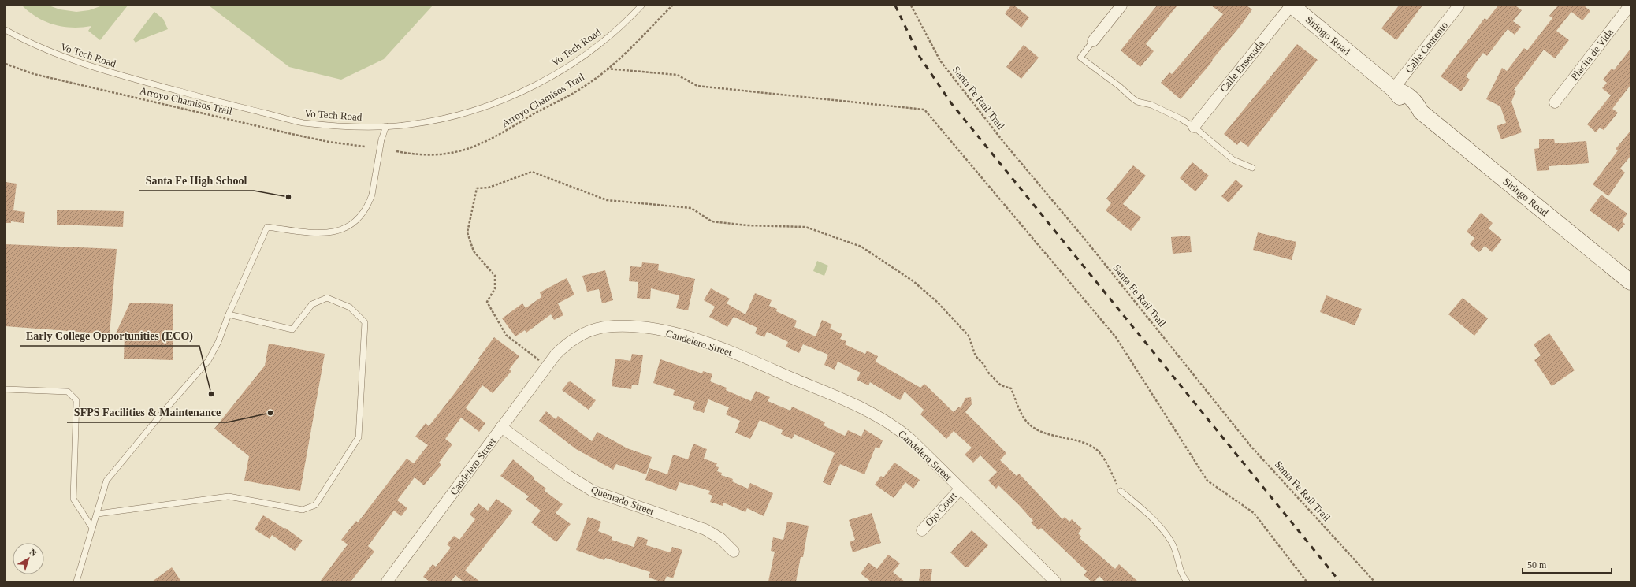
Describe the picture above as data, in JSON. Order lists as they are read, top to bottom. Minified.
{"streets":{"street":["Siringo Road","Calle Contento","Placita de Vida","Calle Ensenada","Candelero Street","Quemado Street","Ojo Court"],"lane":["Vo Tech Road"],"path":["Santa Fe Rail Trail","Arroyo Chamisos Trail"]},"crossings":[["Siringo Road","Calle Contento"],["Siringo Road","Calle Ensenada"],["Candelero Street","Quemado Street"],["Candelero Street","Ojo Court"]],"places":["Santa Fe High School","Early College Opportunities (ECO)","SFPS Facilities & Maintenance"],"scale_bar":"50 m","north":"top right"}
